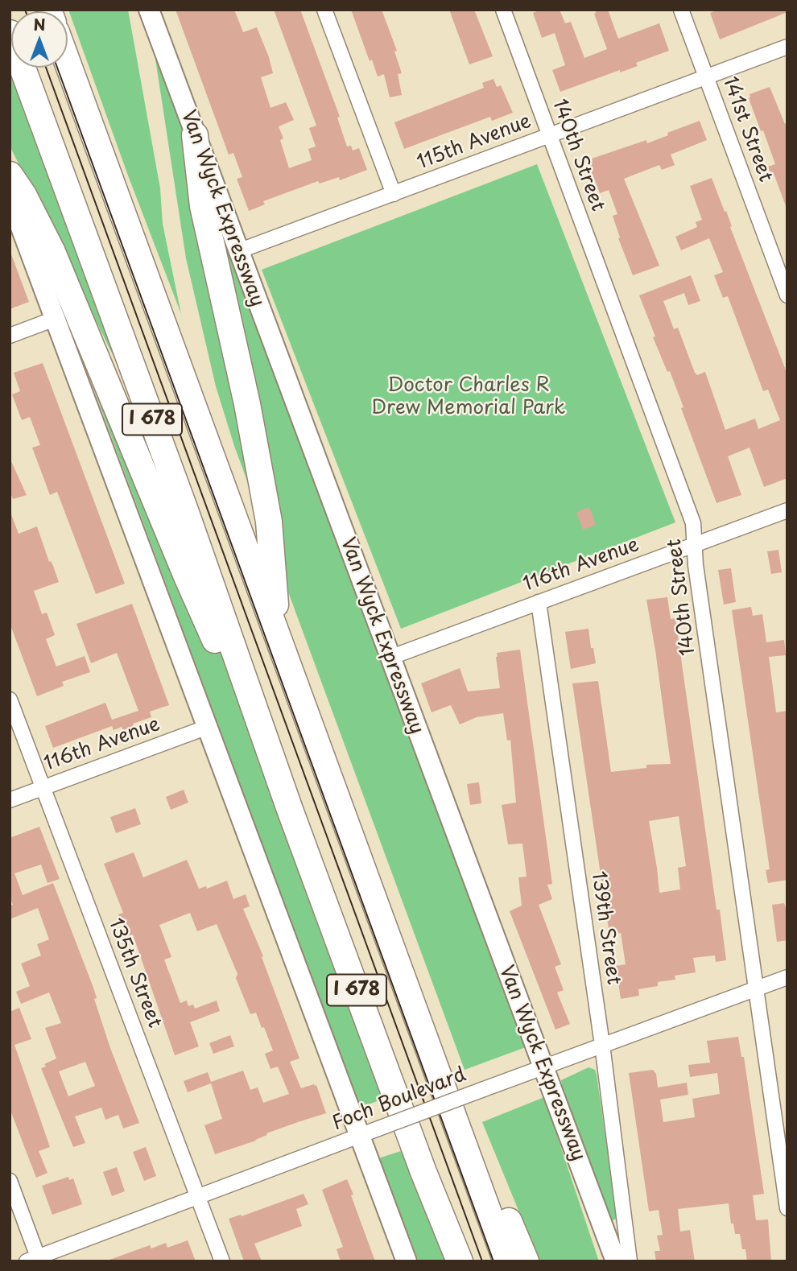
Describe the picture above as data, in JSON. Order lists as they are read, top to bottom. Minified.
{"streets":{"highway":["I 678"],"main road":["Van Wyck Expressway"],"street":["141st Street","115th Avenue","140th Street","116th Avenue","139th Street","135th Street","Foch Boulevard"]},"crossings":[["141st Street","115th Avenue"],["115th Avenue","140th Street"],["115th Avenue","Van Wyck Expressway"],["140th Street","116th Avenue"],["140th Street","Foch Boulevard"],["Van Wyck Expressway","116th Avenue"],["Van Wyck Expressway","Foch Boulevard"],["116th Avenue","139th Street"],["116th Avenue","135th Street"],["139th Street","Foch Boulevard"],["135th Street","Foch Boulevard"]],"parks":["Doctor Charles R Drew Memorial Park"],"north":"top"}
